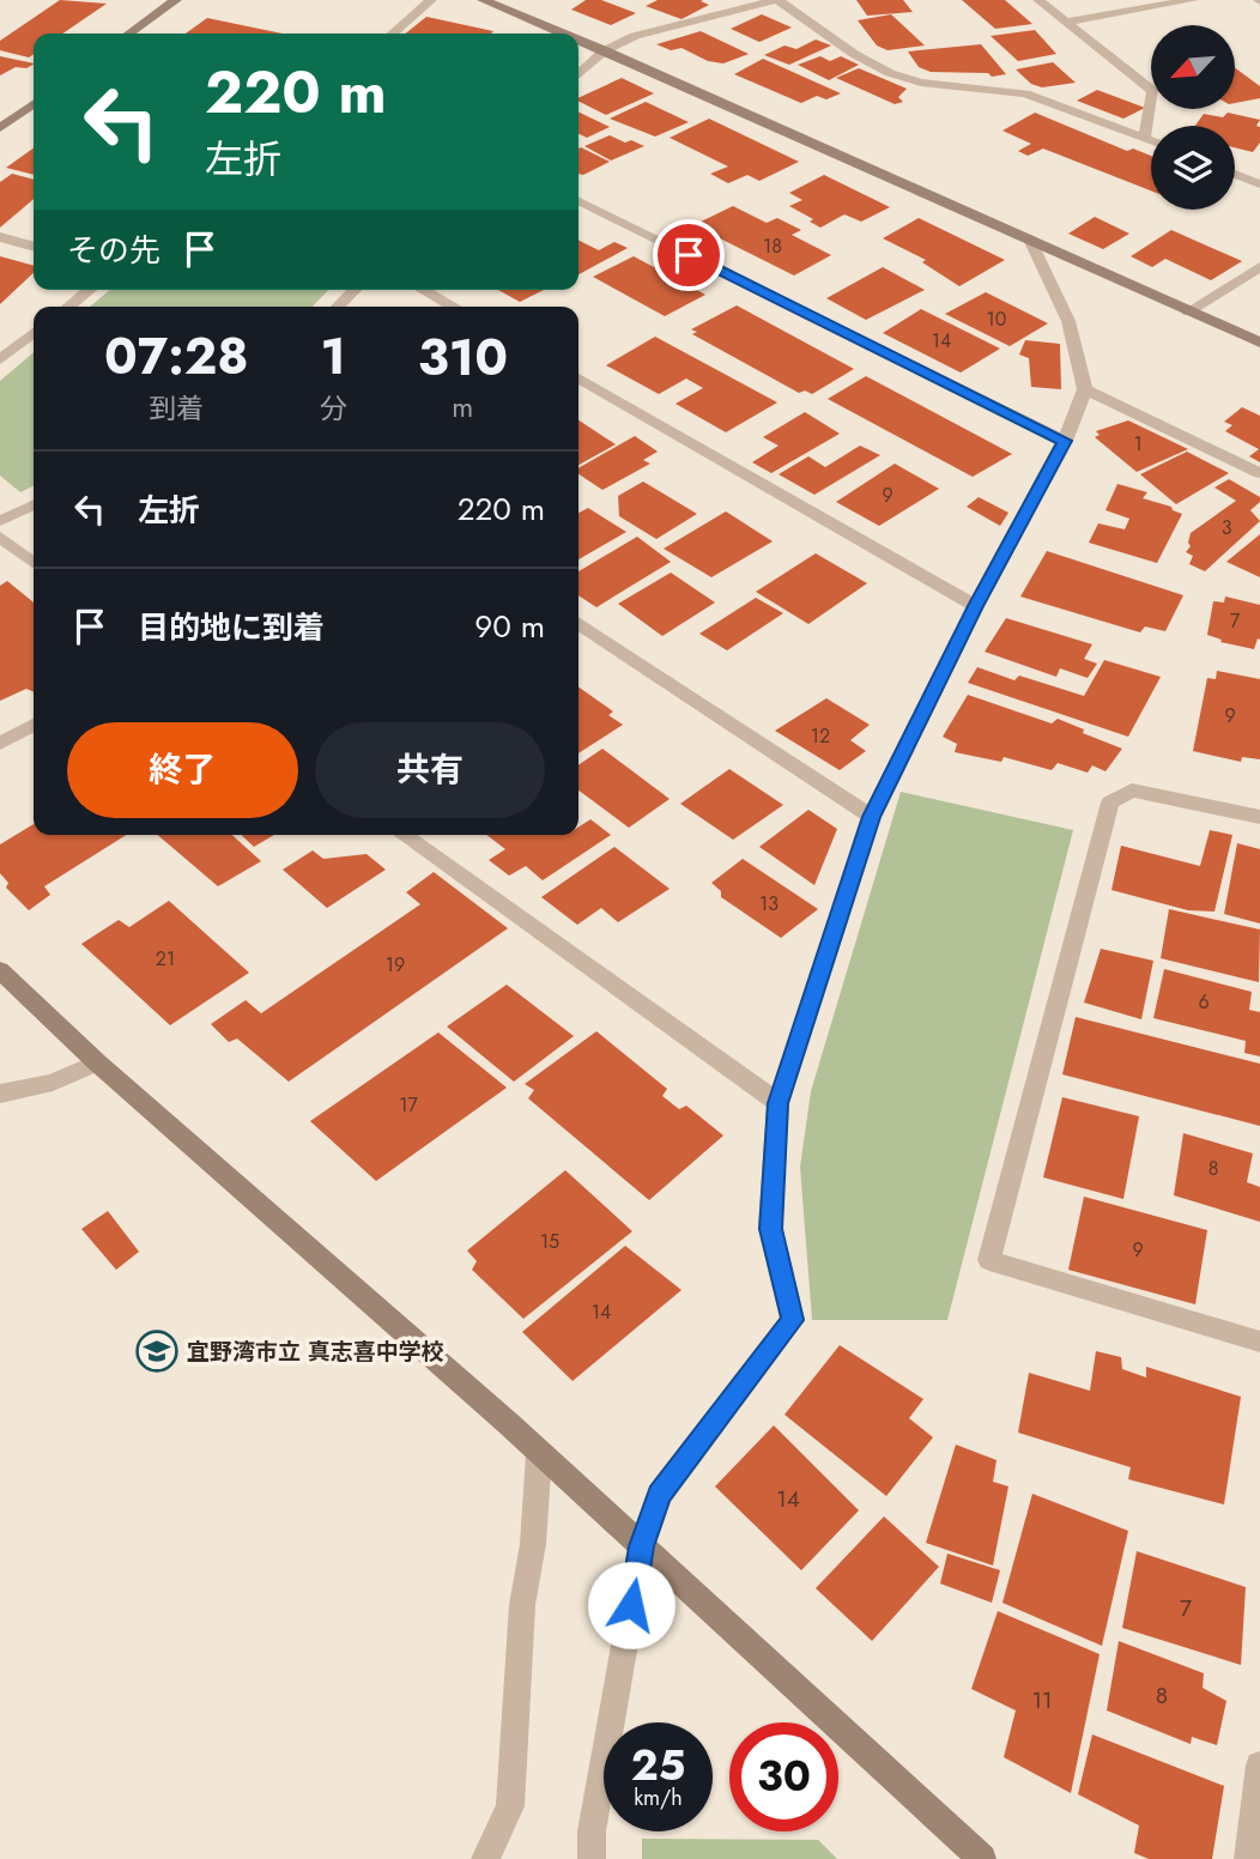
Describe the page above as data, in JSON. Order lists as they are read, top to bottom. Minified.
{"places":{"school or university":["宜野湾市立 真志喜中学校"]},"house_numbers":["18","10","14","1","9","3","7","9","12","13","21","19","6","17","8","15","9","14","14","7","8","11"],"north":"bottom left","page":{"turn":["220 m","左折"],"then":"その先","eta":["07:28","到着","1","分","310","m"],"list":[{"name":"左折","value":"220 m"},{"name":"目的地に到着","value":"90 m"}],"buttons":["終了","共有"],"speed":"25 km/h","limit":"30"}}
